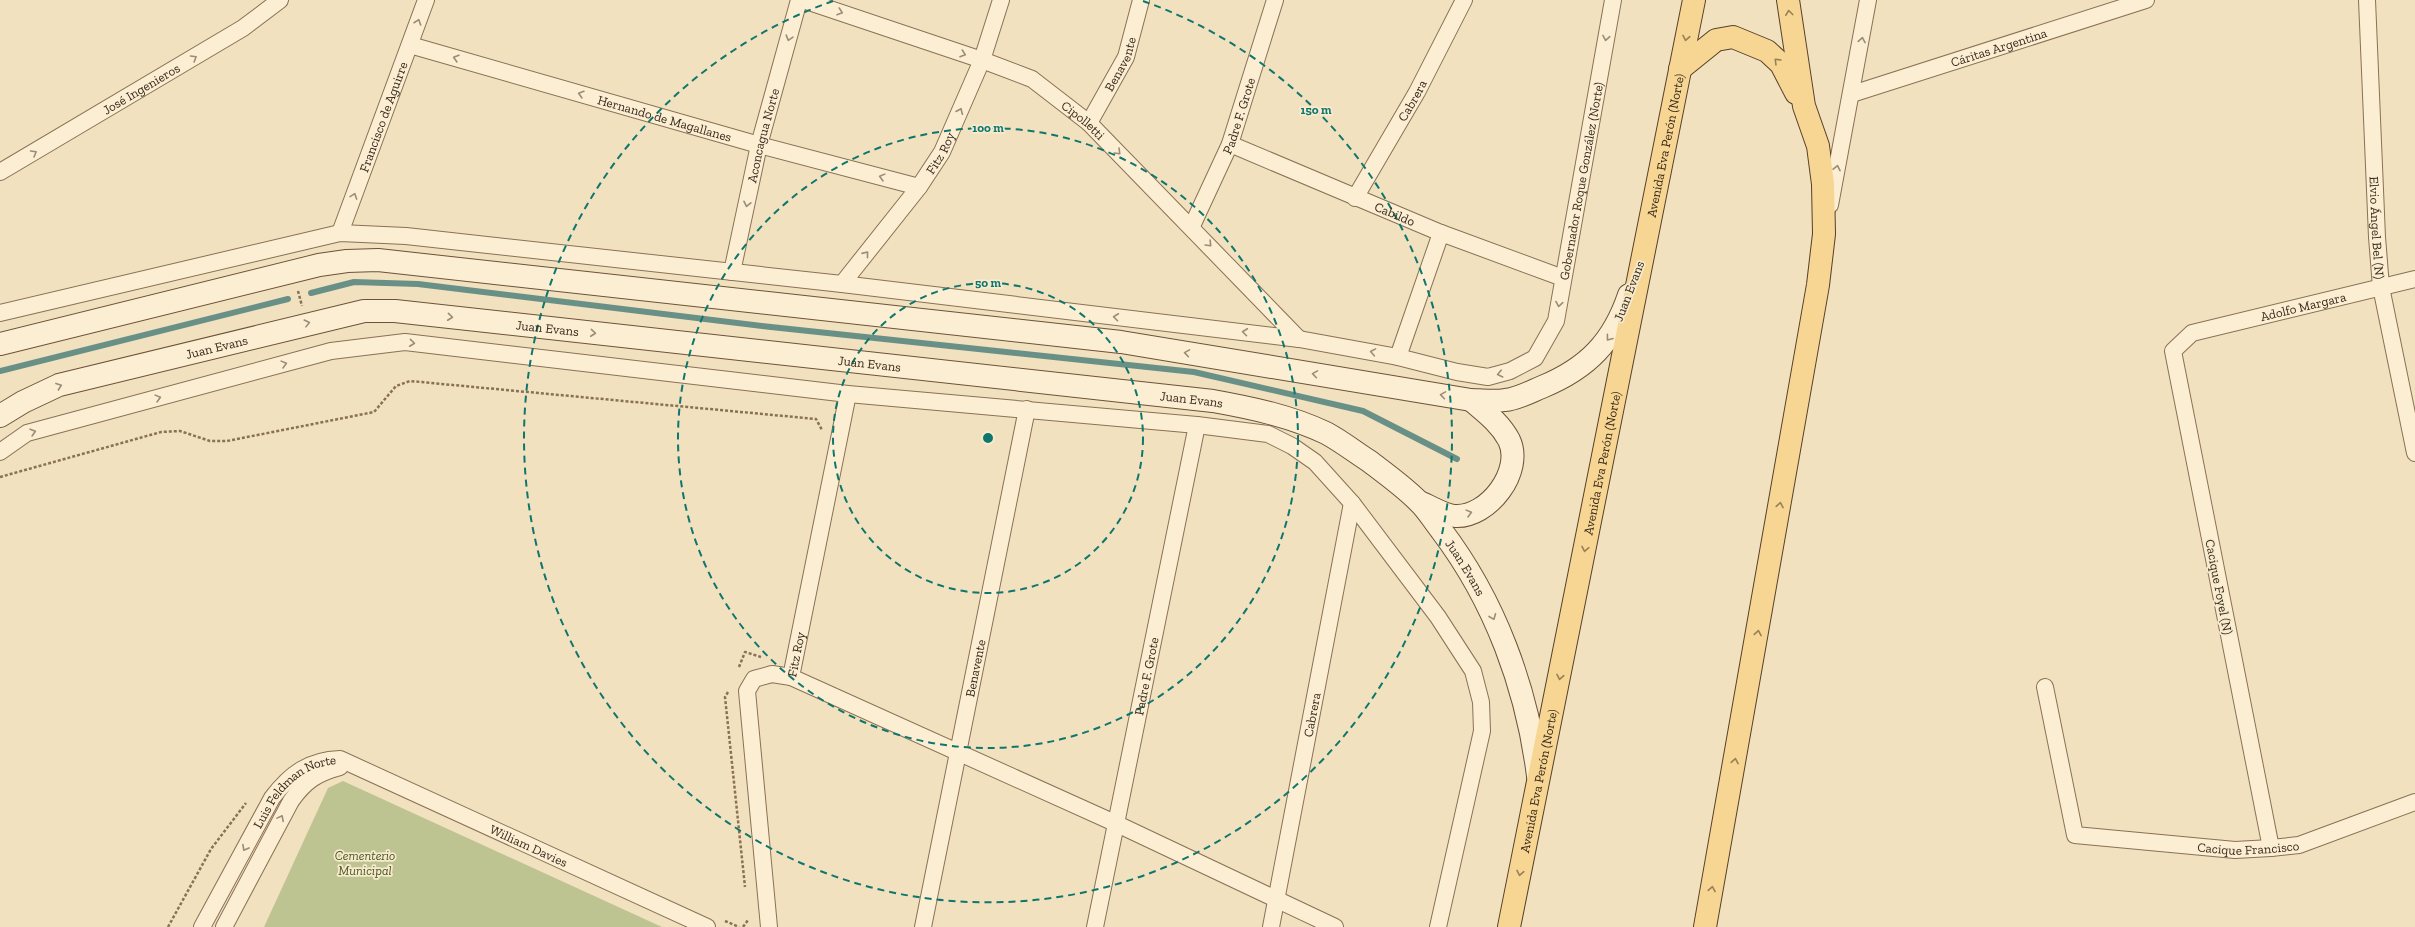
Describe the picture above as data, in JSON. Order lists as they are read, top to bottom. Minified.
{"streets":{"main road":["Avenida Eva Perón (Norte)"],"street":["Cáritas Argentina","Benavente","José Ingenieros","Cabrera","Padre F. Grote","Francisco de Aguirre","Hernando de Magallanes","Cipolletti","Aconcagua Norte","Fitz Roy","Gobernador Roque González (Norte)","Cabildo","Elvio Ángel Bel (N)","Juan Evans","Adolfo Margara","Cacique Foyel (N)","Luis Feldman Norte","Cacique Francisco","William Davies"]},"crossings":[["Benavente","Cipolletti"],["Benavente","Juan Evans"],["Cabrera","Cabildo"],["Cabrera","Juan Evans"],["Padre F. Grote","Cipolletti"],["Padre F. Grote","Cabildo"],["Padre F. Grote","Juan Evans"],["Francisco de Aguirre","Hernando de Magallanes"],["Hernando de Magallanes","Aconcagua Norte"],["Hernando de Magallanes","Fitz Roy"],["Cipolletti","Fitz Roy"],["Avenida Eva Perón (Norte)","Juan Evans"],["Fitz Roy","Juan Evans"],["Gobernador Roque González (Norte)","Cabildo"],["Elvio Ángel Bel (N)","Adolfo Margara"],["Adolfo Margara","Cacique Foyel (N)"],["Cacique Foyel (N)","Cacique Francisco"],["Luis Feldman Norte","William Davies"]],"one_way":["José Ingenieros","Francisco de Aguirre","Cipolletti","Aconcagua Norte","Gobernador Roque González (Norte)"],"parks":["Cementerio Municipal"],"rings":["150 m","100 m","50 m"]}
